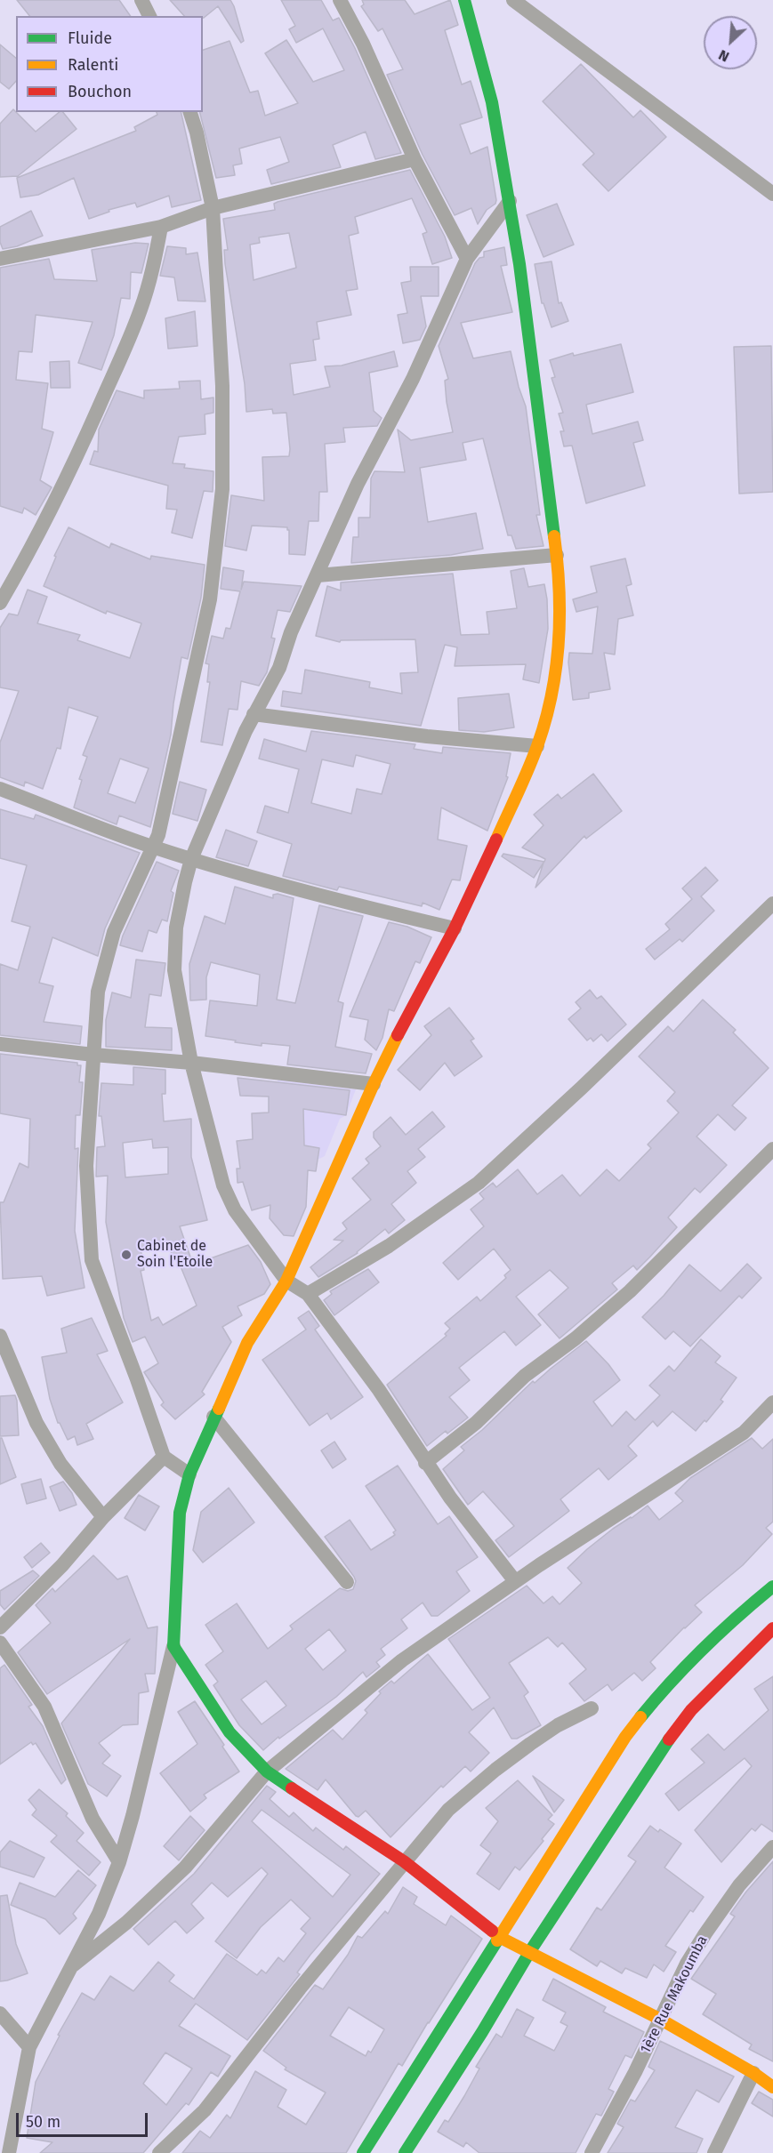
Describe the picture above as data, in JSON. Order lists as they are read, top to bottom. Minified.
{"streets":{"street":["1ère Rue Makoumba"]},"places":["Cabinet de Soin l'Etoile"],"legend":["Fluide","Ralenti","Bouchon"],"scale_bar":"50 m","north":"bottom left"}
